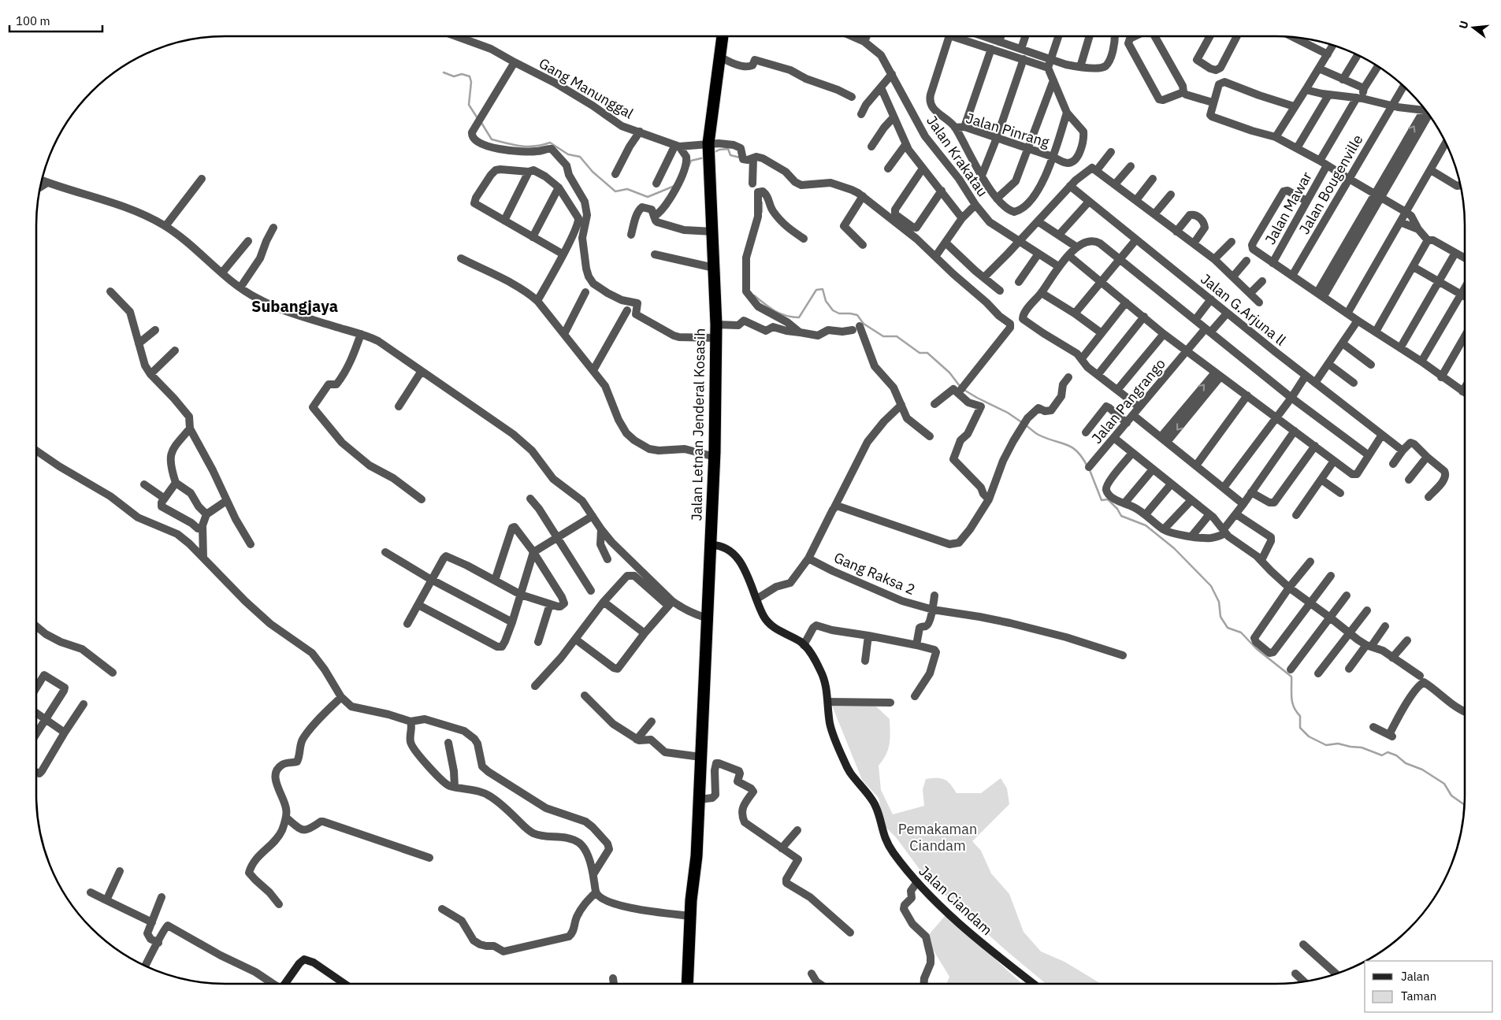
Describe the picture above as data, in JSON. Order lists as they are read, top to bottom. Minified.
{"streets":{"highway":["Jalan Letnan Jenderal Kosasih"],"street":["Gang Manunggal","Jalan Pinrang","Jalan Krakatau","Jalan Bougenville","Jalan Mawar","Jalan G.Arjuna ll","Jalan Pangrango","Gang Raksa 2","Jalan Ciandam"]},"crossings":[["Jalan G.Arjuna ll","Jalan Pangrango"],["Jalan Letnan Jenderal Kosasih","Jalan Ciandam"]],"districts":["Subangjaya"],"parks":["Pemakaman Ciandam"],"legend":["Jalan","Taman"],"scale_bar":"100 m","north":"left"}
